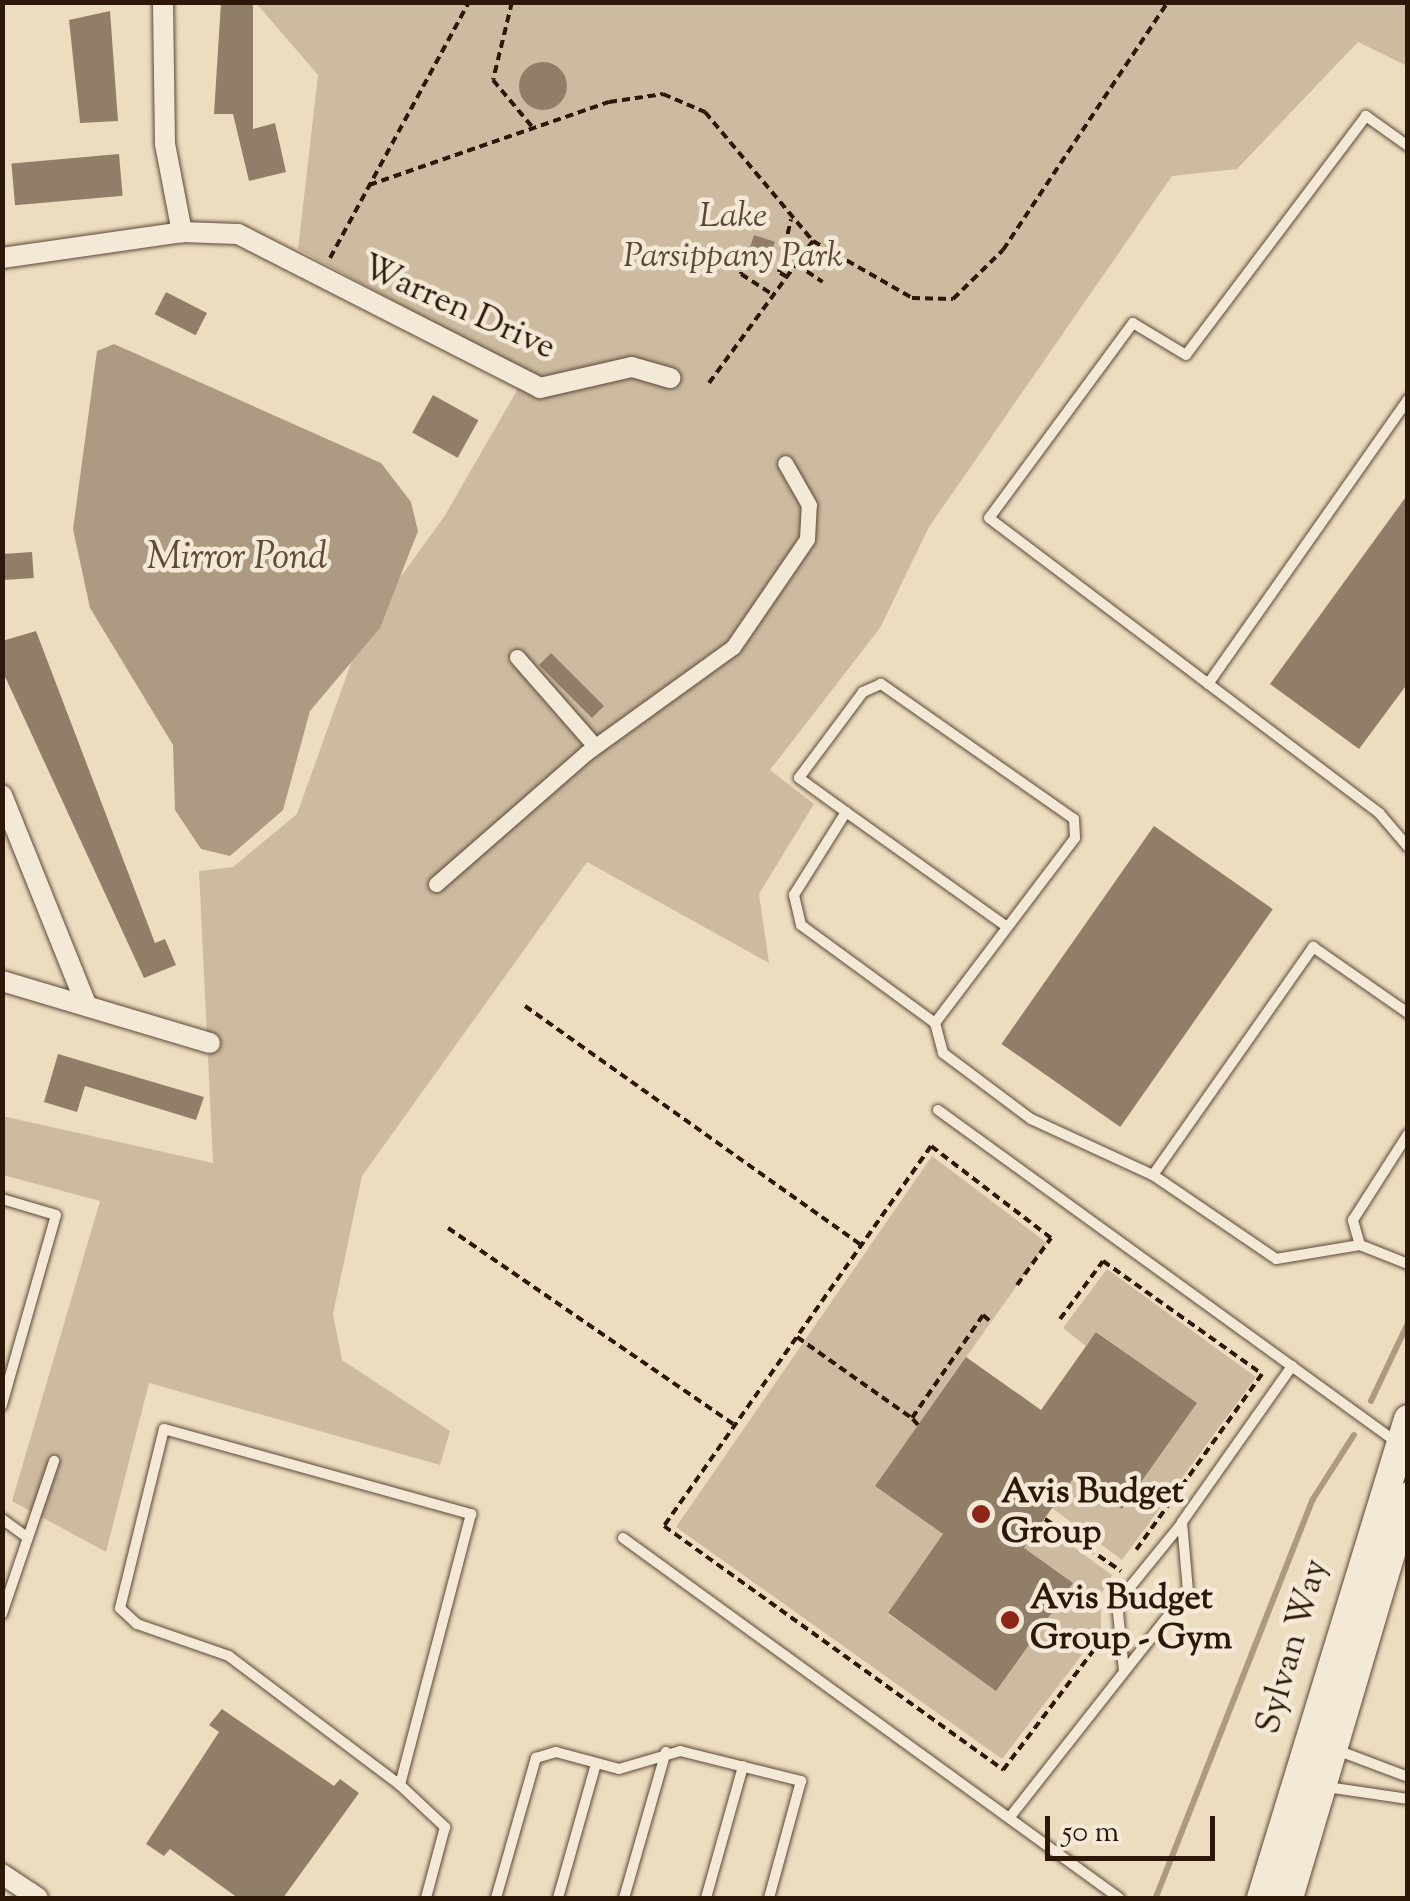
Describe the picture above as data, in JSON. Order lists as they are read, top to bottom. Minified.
{"streets":{"street":["Warren Drive","Sylvan Way"]},"water":["Mirror Pond"],"parks":["Lake Parsippany Park"],"places":["Avis Budget Group","Avis Budget Group - Gym"],"scale_bar":"50 m"}
